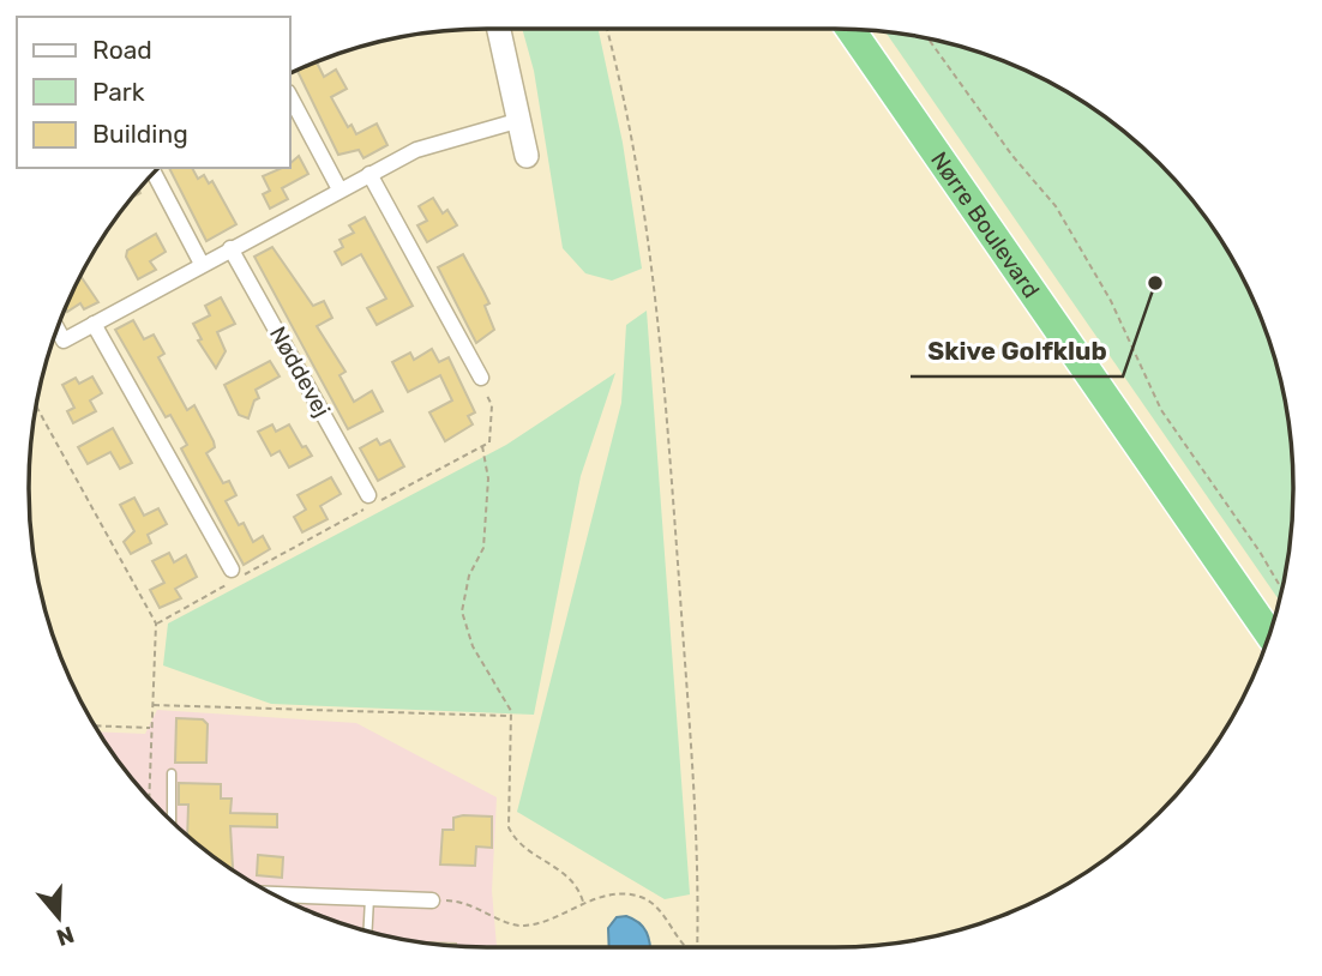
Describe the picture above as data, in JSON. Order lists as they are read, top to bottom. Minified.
{"streets":{"highway":["Nørre Boulevard"],"street":["Nøddevej"]},"places":["Skive Golfklub"],"legend":["Road","Park","Building"],"north":"bottom"}
